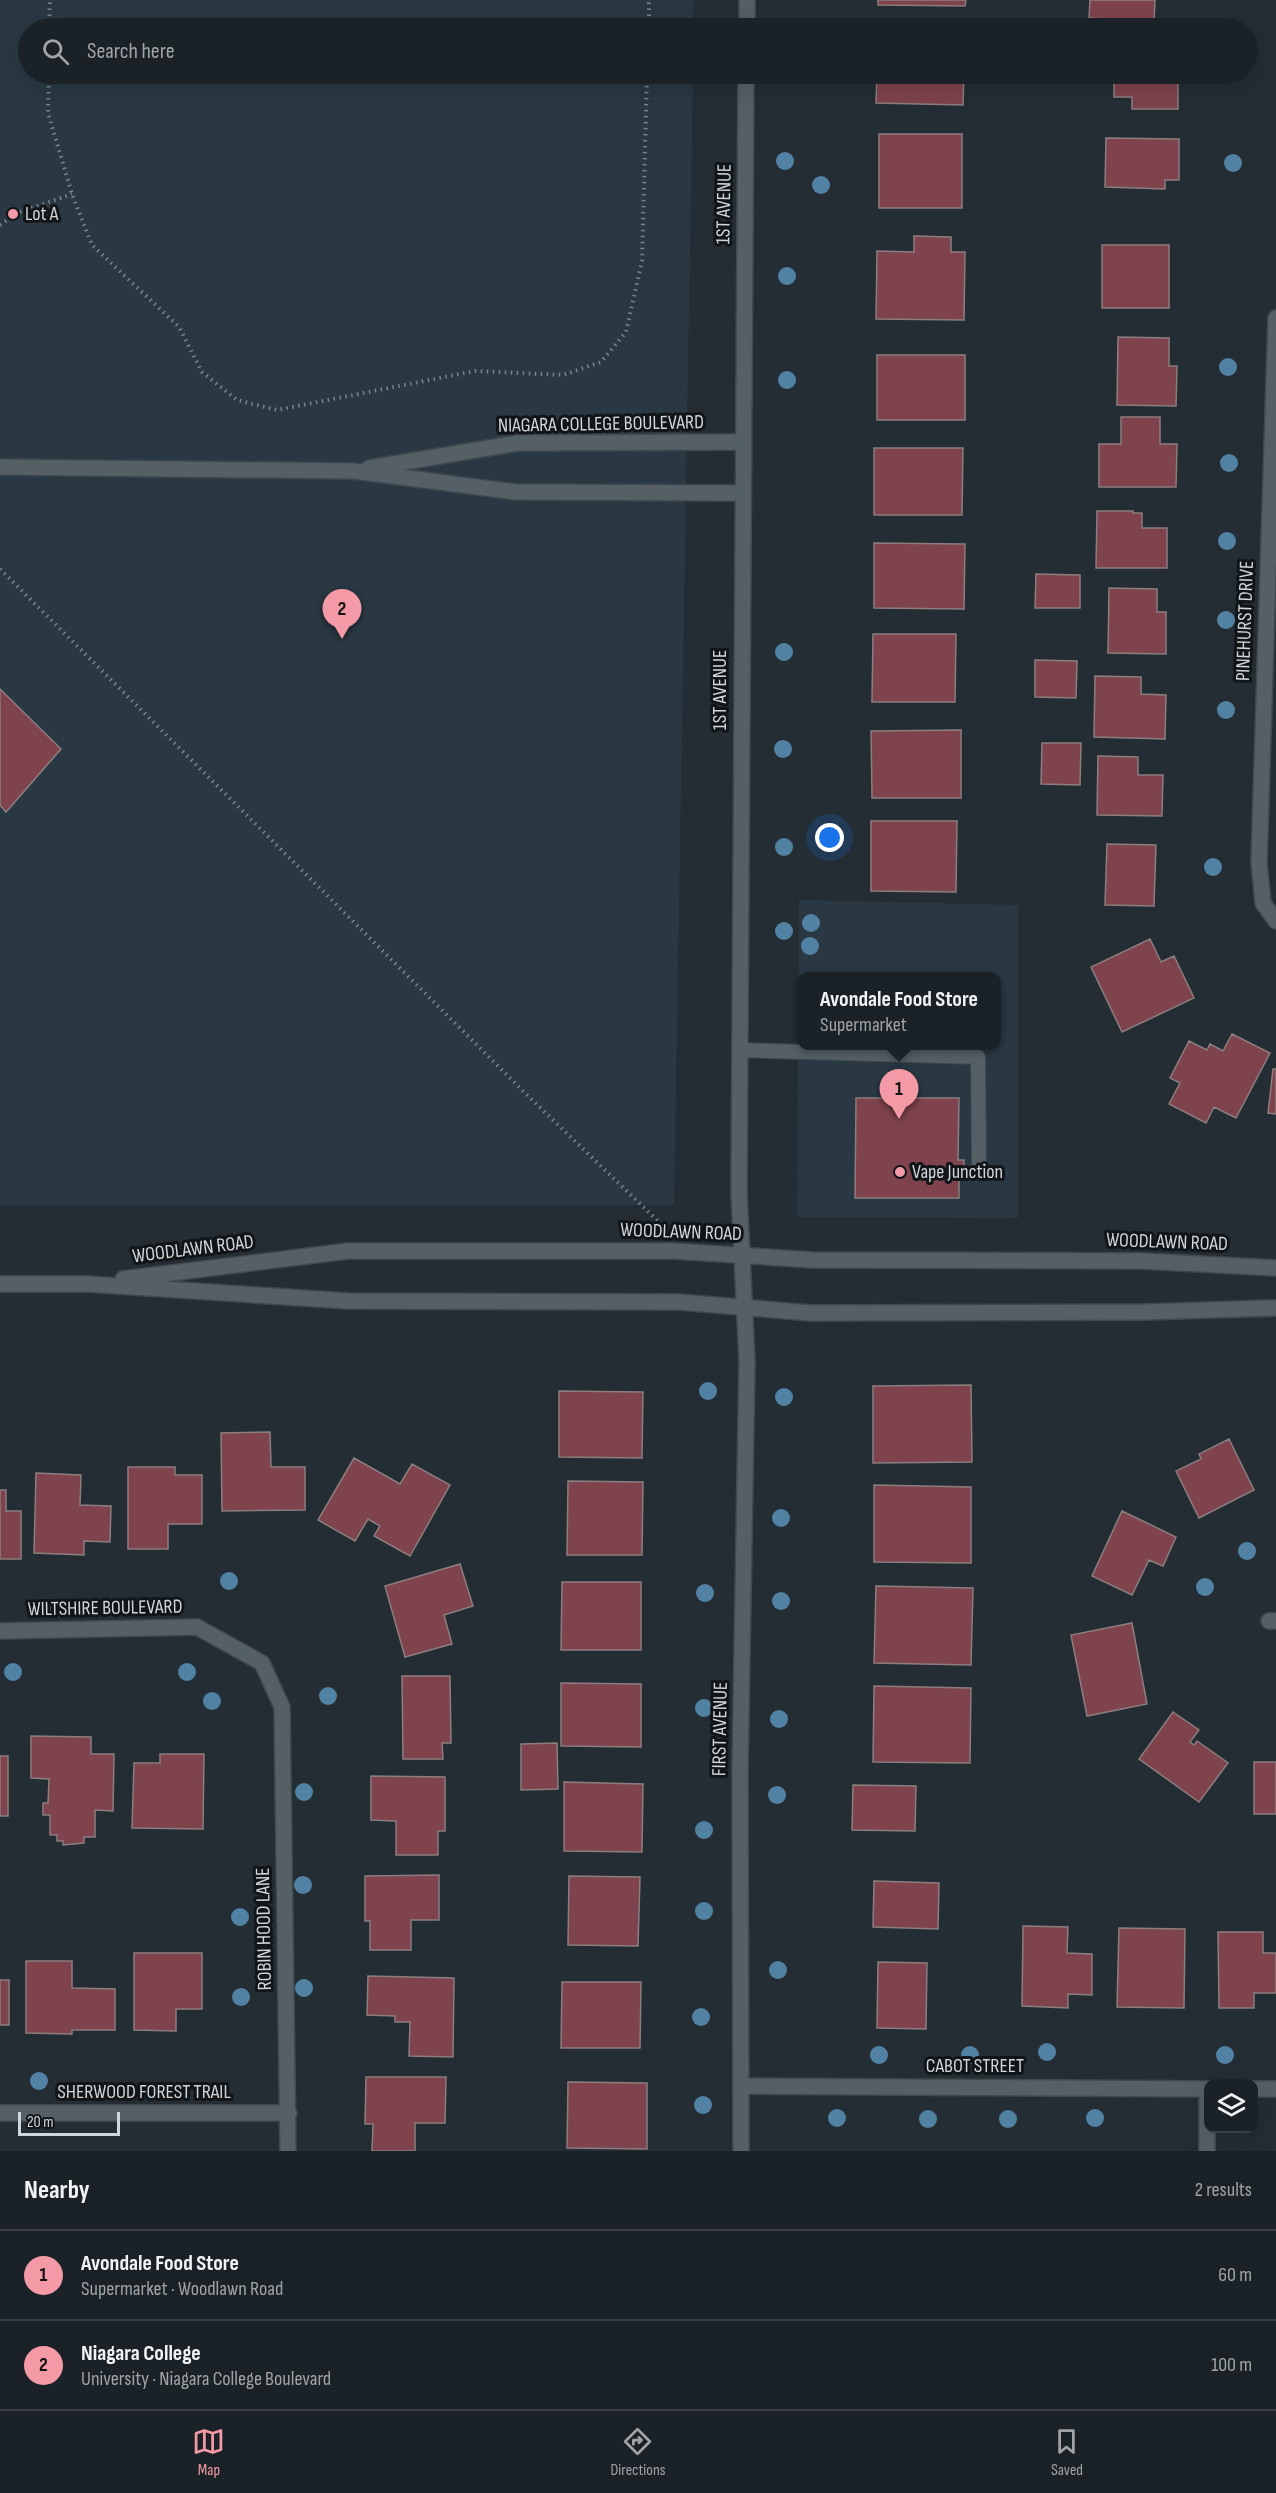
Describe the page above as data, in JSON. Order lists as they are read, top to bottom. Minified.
{"streets":{"street":["1ST AVENUE","NIAGARA COLLEGE BOULEVARD","PINEHURST DRIVE","WOODLAWN ROAD","WILTSHIRE BOULEVARD","FIRST AVENUE","ROBIN HOOD LANE","CABOT STREET","SHERWOOD FOREST TRAIL"]},"crossings":[["1ST AVENUE","NIAGARA COLLEGE BOULEVARD"],["1ST AVENUE","WOODLAWN ROAD"],["1ST AVENUE","FIRST AVENUE"],["WOODLAWN ROAD","FIRST AVENUE"],["WILTSHIRE BOULEVARD","ROBIN HOOD LANE"],["FIRST AVENUE","CABOT STREET"],["ROBIN HOOD LANE","SHERWOOD FOREST TRAIL"]],"places":["Lot A","Vape Junction"],"scale_bar":"20 m","page":{"search":"Search here","pins":["2","1"],"popup":["Avondale Food Store","Supermarket"],"scale":"20 m","heading":["Nearby","2 results"],"list":[{"mark":"1","name":"Avondale Food Store","note":"Supermarket · Woodlawn Road","value":"60 m"},{"mark":"2","name":"Niagara College","note":"University · Niagara College Boulevard","value":"100 m"}],"nav":["Map","Directions","Saved"]}}
